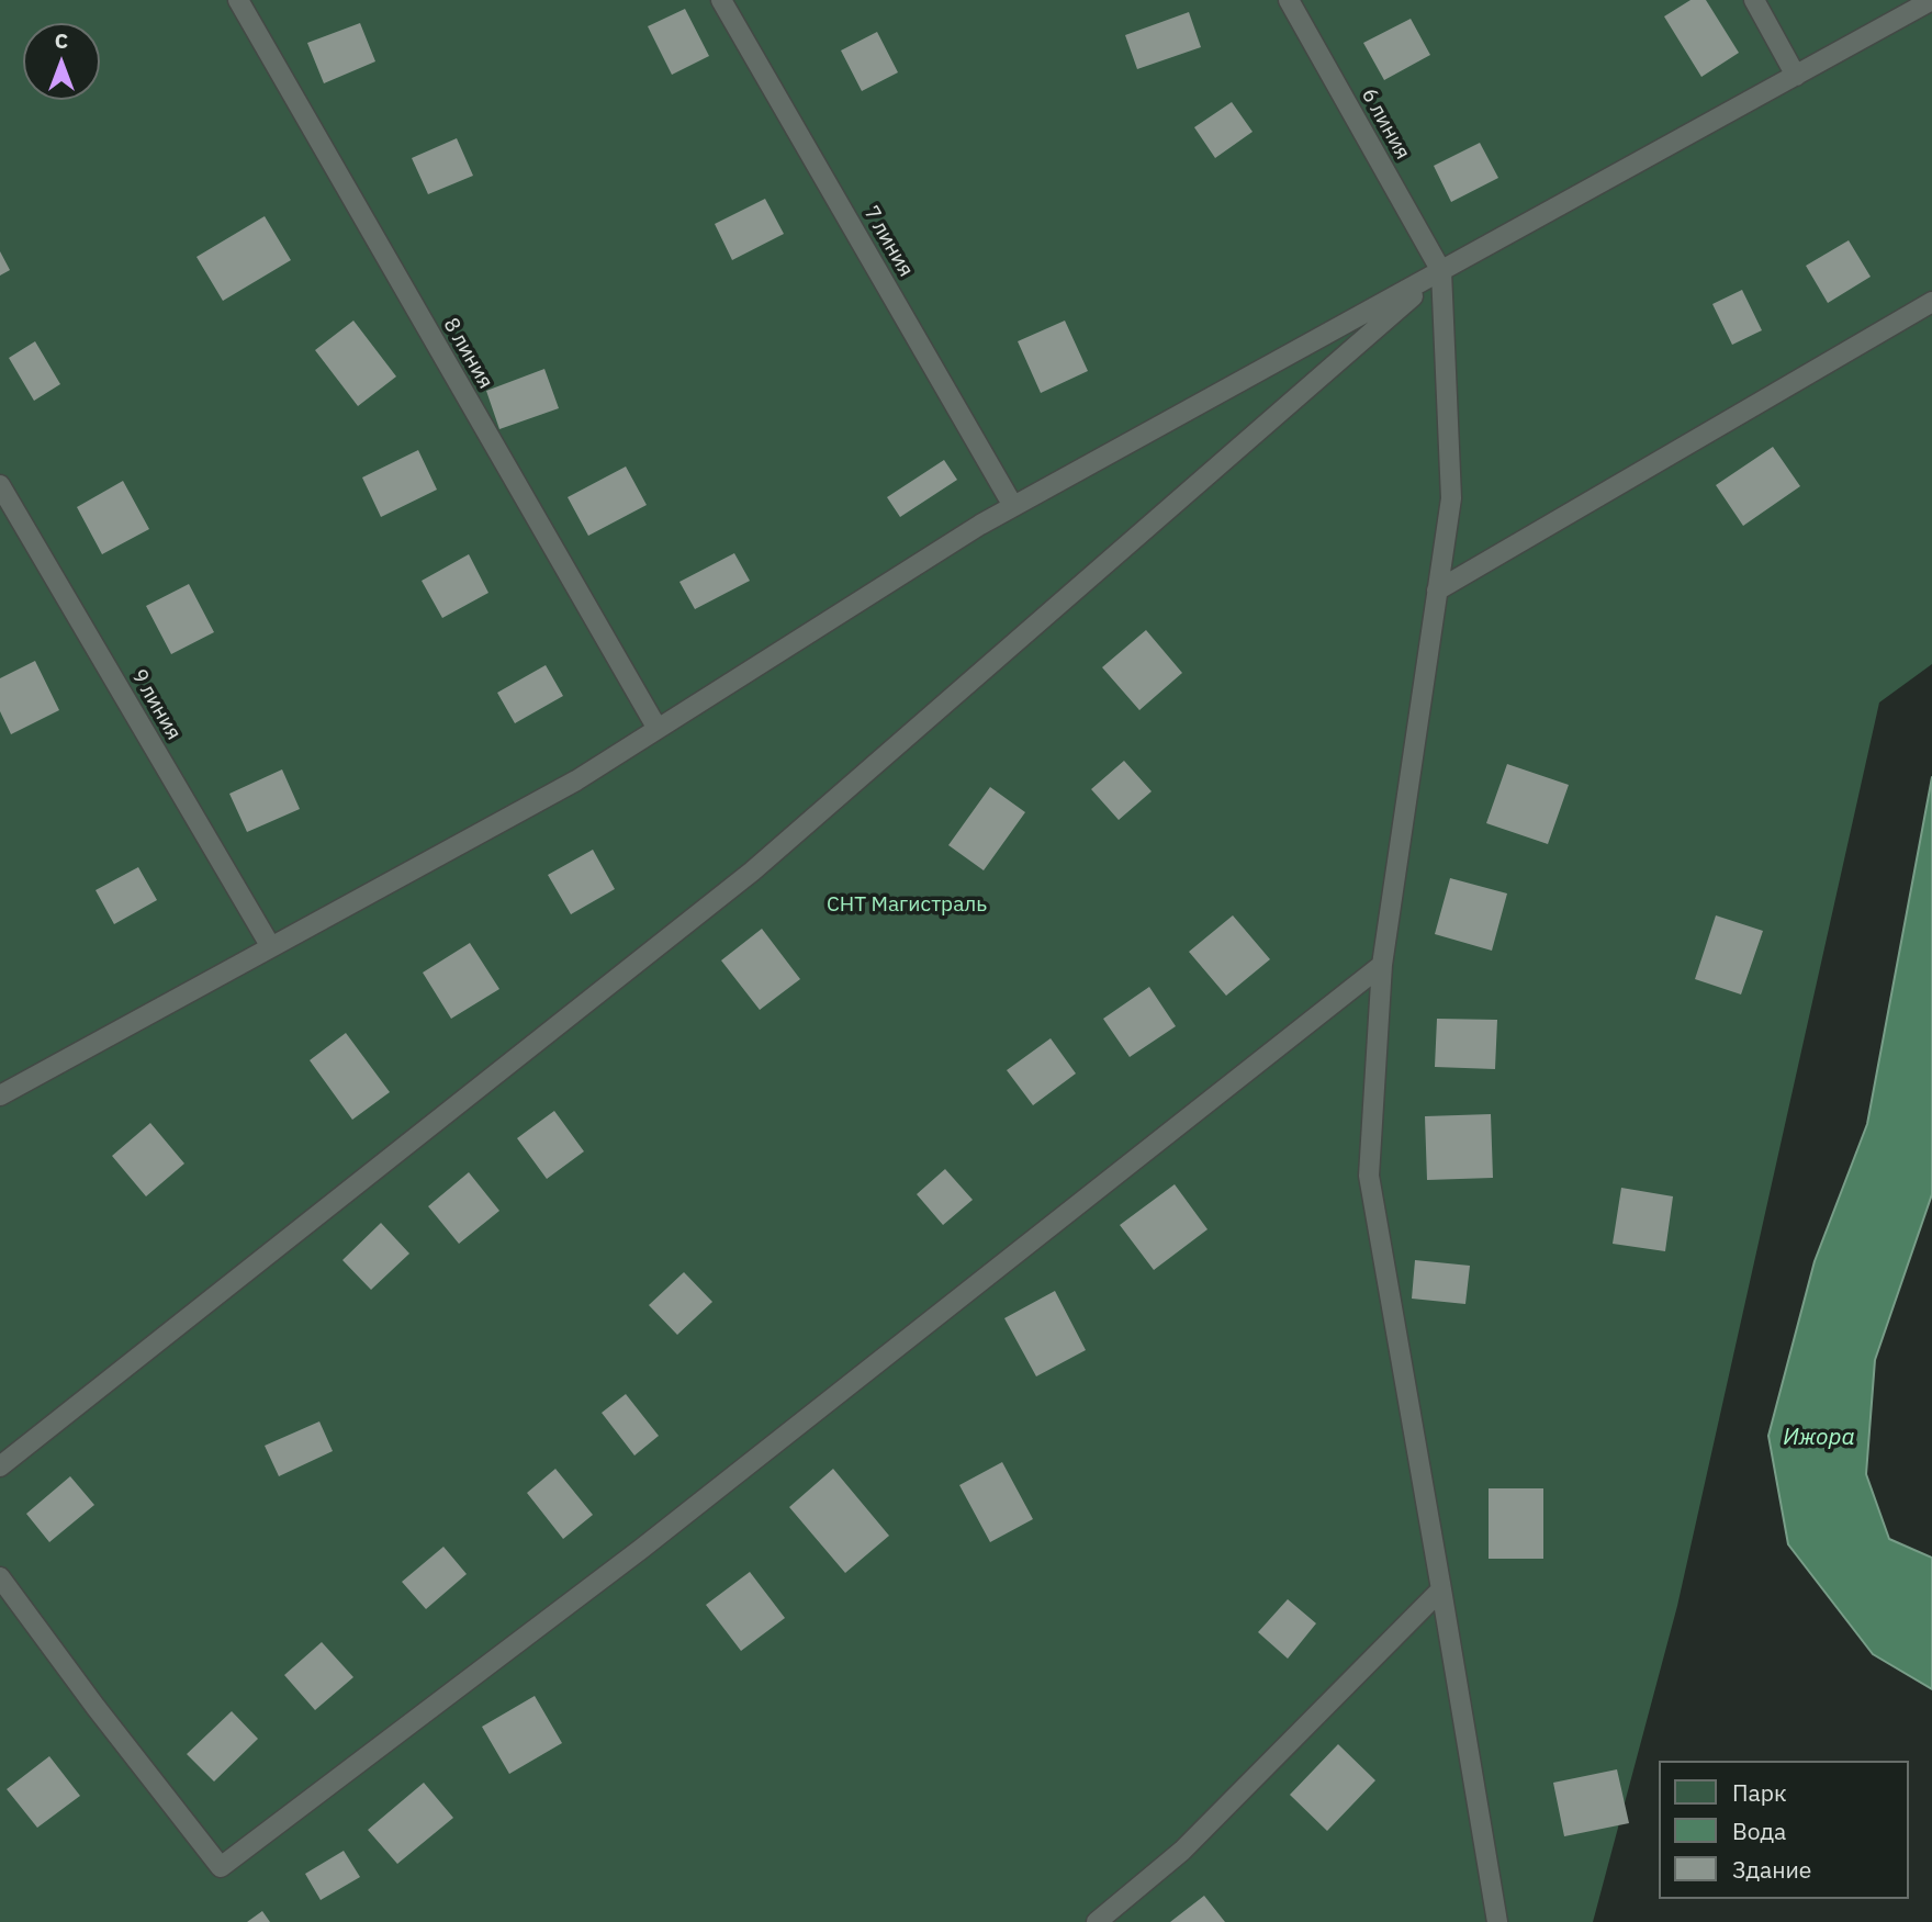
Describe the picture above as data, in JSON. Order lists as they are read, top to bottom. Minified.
{"streets":{"lane":["6 линия","7 линия","8 линия","9 линия"]},"water":["Ижора"],"parks":["СНТ Магистраль"],"legend":["Парк","Вода","Здание"],"north":"top"}
